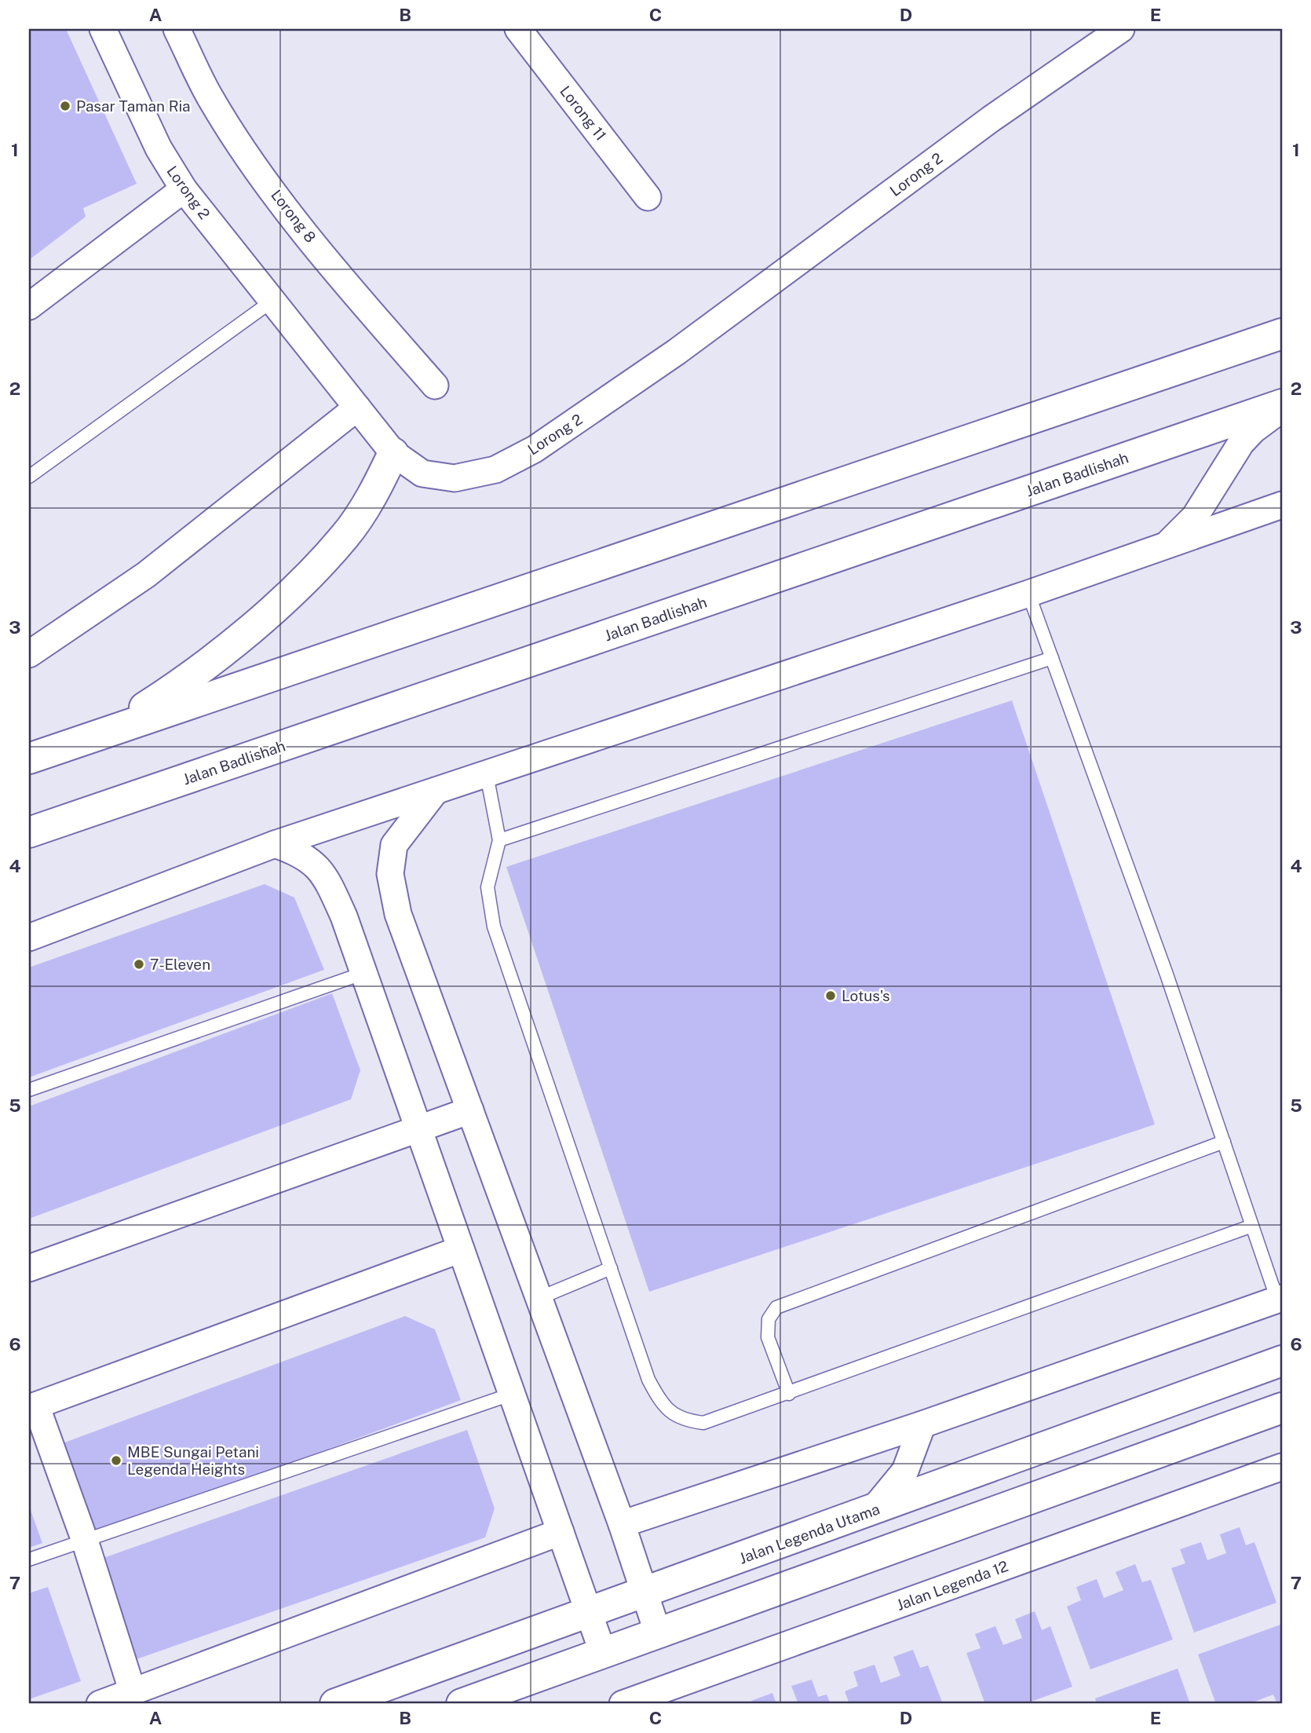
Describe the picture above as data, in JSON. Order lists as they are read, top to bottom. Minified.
{"streets":{"main road":["Jalan Badlishah","Jalan Legenda Utama"],"street":["Lorong 11","Lorong 2","Lorong 8","Jalan Legenda 12"]},"places":["Pasar Taman Ria","7-Eleven","Lotus's","MBE Sungai Petani Legenda Heights"],"grid":{"columns":["A","B","C","D","E"],"rows":["1","2","3","4","5","6","7"]}}
